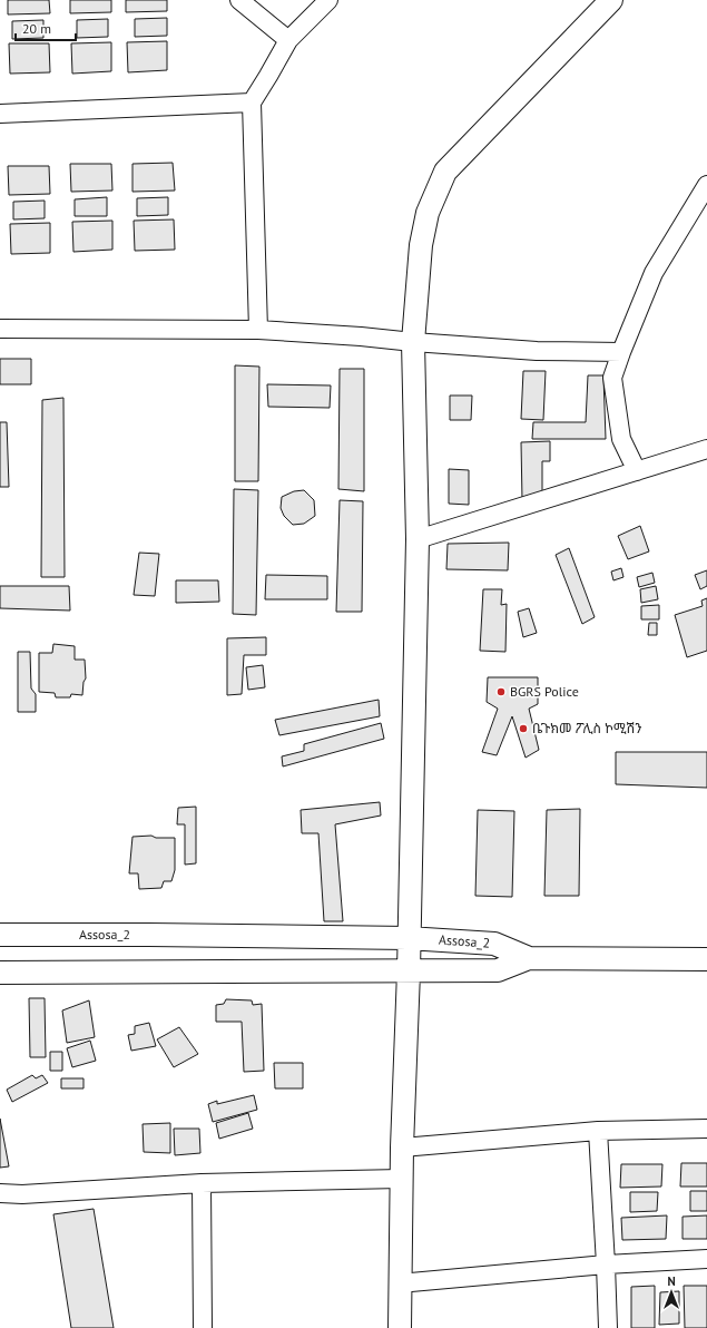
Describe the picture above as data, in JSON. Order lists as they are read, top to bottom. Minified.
{"streets":{"street":["Assosa_2"]},"places":["BGRS Police","ቤጉክመ ፖሊስ ኮሚሽን"],"scale_bar":"20 m","north":"top"}
